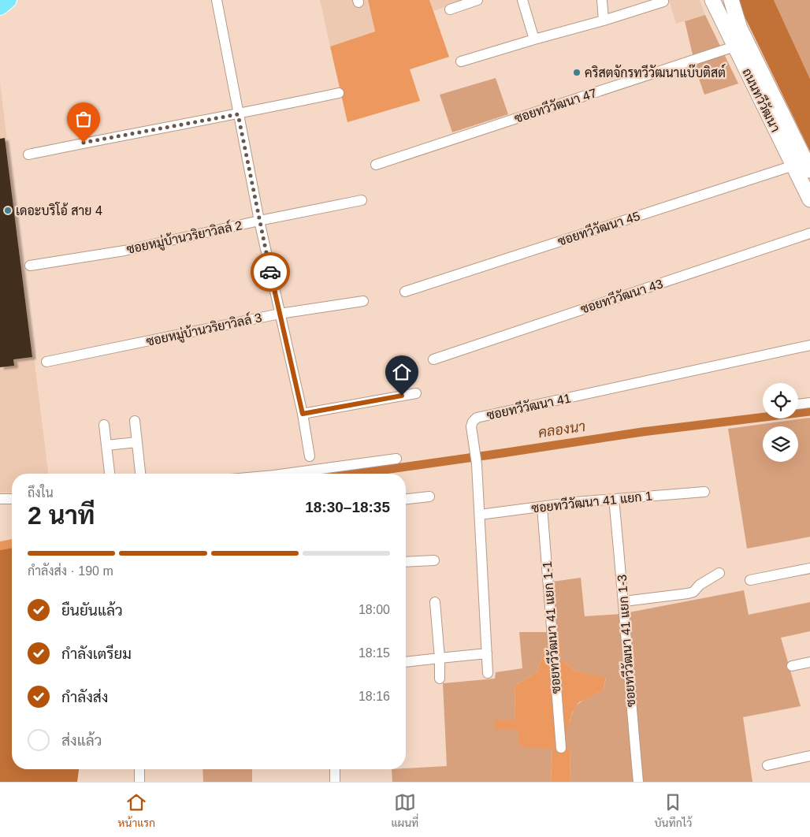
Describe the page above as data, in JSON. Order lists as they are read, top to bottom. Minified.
{"streets":{"main road":["ถนนทวีวัฒนา"],"street":["ซอยทวีวัฒนา 47","ซอยทวีวัฒนา 45","ซอยหมู่บ้านวริยาวิลล์ 2","ซอยทวีวัฒนา 43","ซอยหมู่บ้านวริยาวิลล์ 3","ซอยทวีวัฒนา 41","ซอยทวีวัฒนา 41 แยก 1","ซอยทวีวัฒนา 41 แยก 1-1","ซอยทวีวัฒนา 41 แยก 1-3"]},"crossings":[["ถนนทวีวัฒนา","ซอยทวีวัฒนา 47"],["ถนนทวีวัฒนา","ซอยทวีวัฒนา 45"],["ซอยทวีวัฒนา 41","ซอยทวีวัฒนา 41 แยก 1"],["ซอยทวีวัฒนา 41 แยก 1","ซอยทวีวัฒนา 41 แยก 1-1"],["ซอยทวีวัฒนา 41 แยก 1","ซอยทวีวัฒนา 41 แยก 1-3"]],"water":["คลองนา"],"places":["คริสตจักรทวีวัฒนาแบ๊บติสต์","เดอะบริโอ้ สาย 4"],"page":{"heading":["2 นาที","ถึงใน","18:30–18:35"],"bar":"กำลังส่ง · 190 m","list":[["ยืนยันแล้ว","18:00"],["กำลังเตรียม","18:15"],["กำลังส่ง","18:16"],"ส่งแล้ว"],"tabs":["หน้าแรก","แผนที่","บันทึกไว้"]}}
